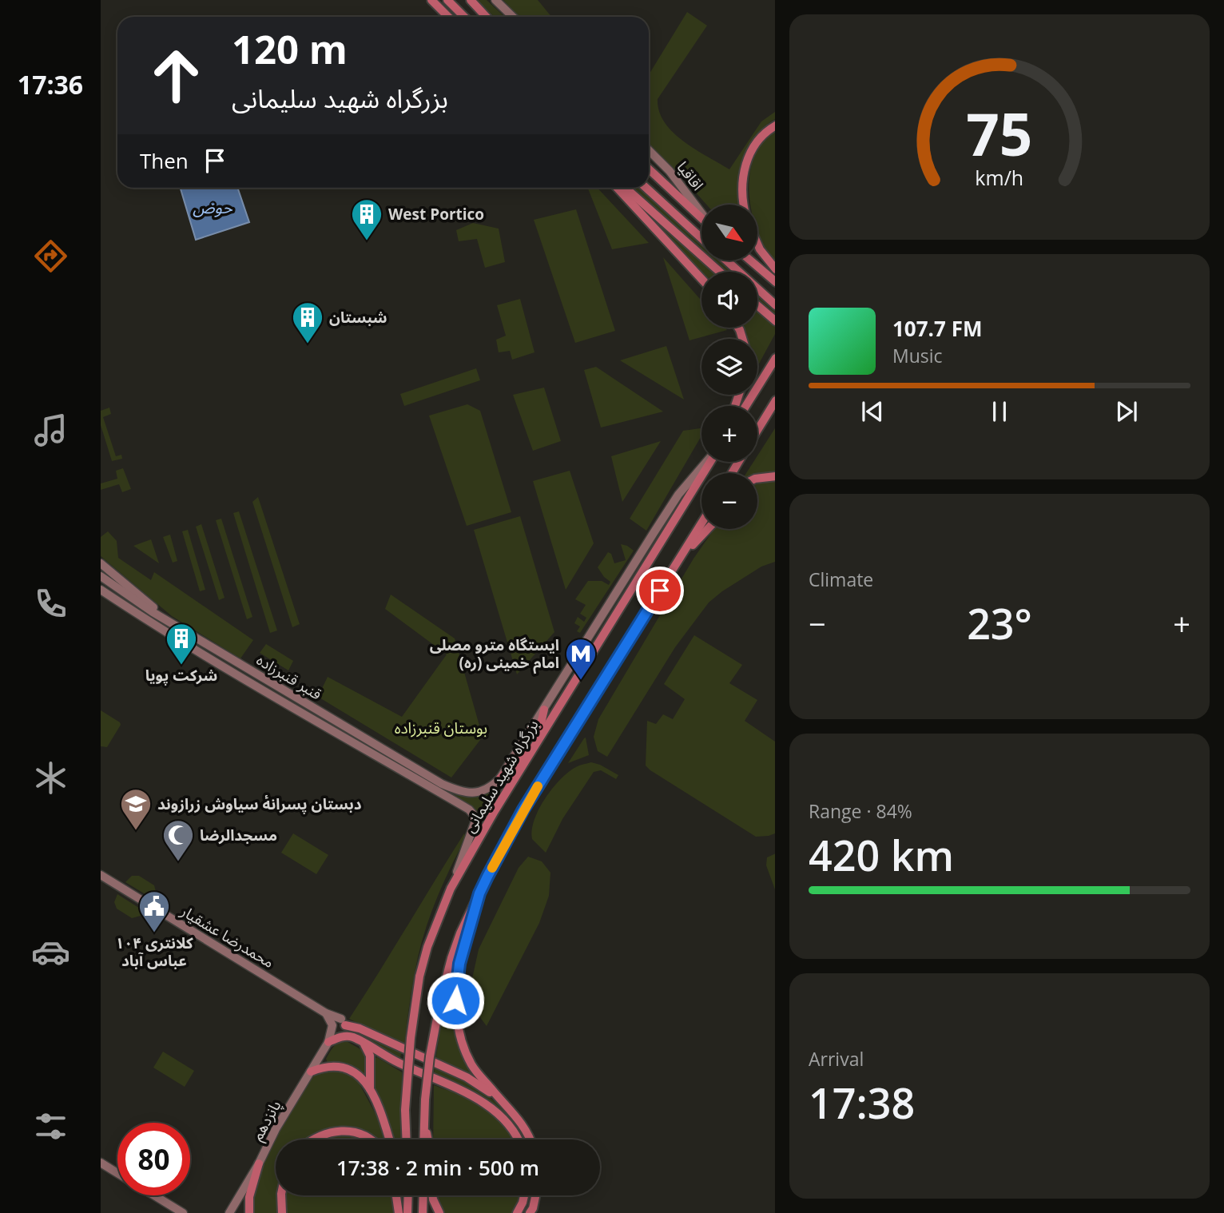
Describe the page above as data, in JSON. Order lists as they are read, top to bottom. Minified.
{"streets":{"highway":["بزرگراه شهید سلیمانی"],"main road":["اقاقیا","قنبر قنبرزاده","محمدرضا عشقیار","پانزدهم"]},"crossings":[["قنبر قنبرزاده","بزرگراه شهید سلیمانی"]],"water":["حوض"],"parks":["بوستان قنبرزاده"],"places":{"building":["West Portico","شبستان","شرکت پویا"],"metro station":["ایستگاه مترو مصلی امام خمینی (ره)"],"school or university":["دبستان پسرانهٔ سیاوش زرازوند"],"mosque":["مسجدالرضا"],"public building":["کلانتری ۱۰۴ عباس آباد"]},"north":"bottom right","page":{"tabs":"17:36","turn":["120 m","بزرگراه شهید سلیمانی"],"then":"Then","map_buttons":["+","−"],"song":["107.7 FM","Music"],"tile":["Climate",["Range · 84%","420 km"],["Arrival","17:38"]],"heat":["−","23°","+"],"limit":"80","trip":"17:38 · 2 min · 500 m","gauge":["75","km/h"]}}
